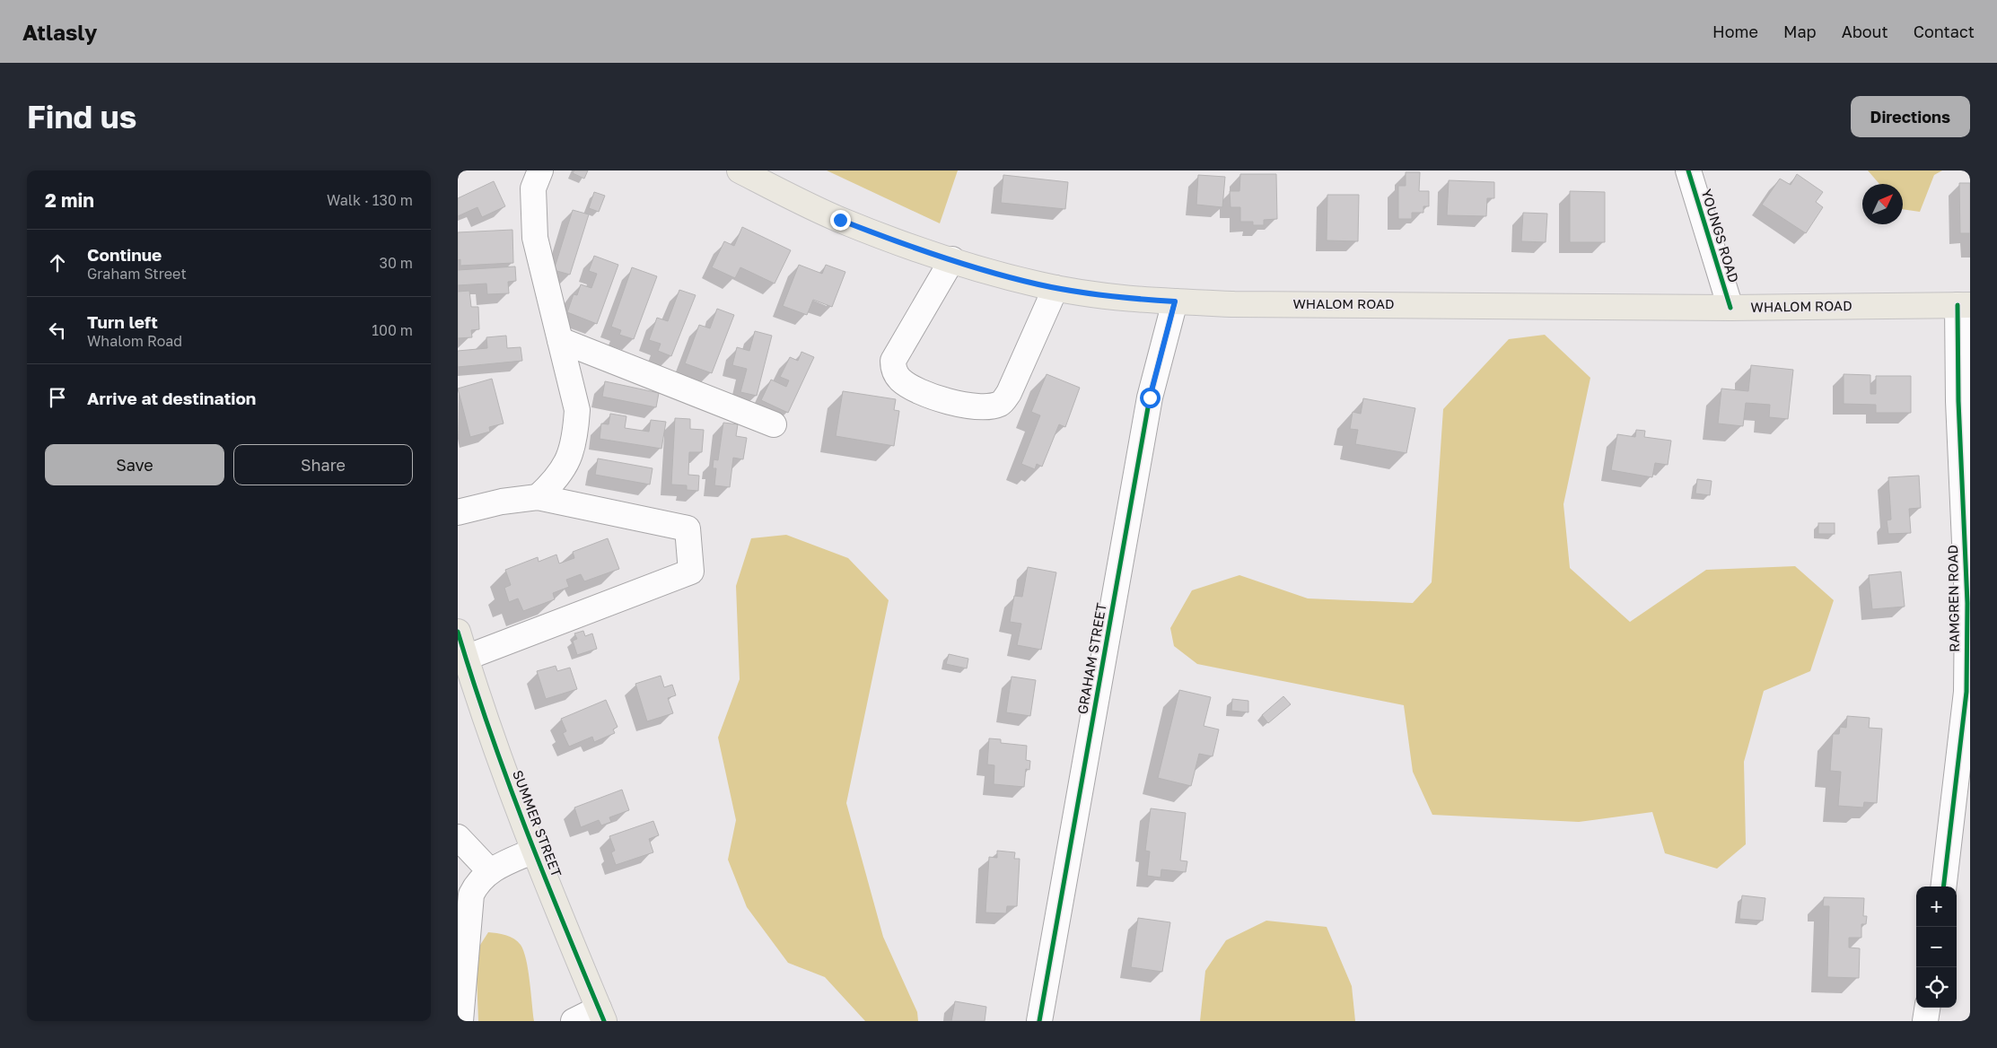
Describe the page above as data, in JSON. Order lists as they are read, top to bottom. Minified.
{"streets":{"main road":["WHALOM ROAD","SUMMER STREET"],"street":["YOUNGS ROAD","RAMGREN ROAD","GRAHAM STREET"]},"crossings":[["YOUNGS ROAD","WHALOM ROAD"],["WHALOM ROAD","RAMGREN ROAD"],["WHALOM ROAD","GRAHAM STREET"]],"north":"top right","page":{"header":"Atlasly","nav":["Home","Map","About","Contact"],"buttons":["Directions",["Save","Share"]],"title":"Find us","heading":["2 min","Walk · 130 m"],"list":[["Continue","Graham Street","30 m"],["Turn left","Whalom Road","100 m"],"Arrive at destination"],"map_buttons":["+","−"]}}
